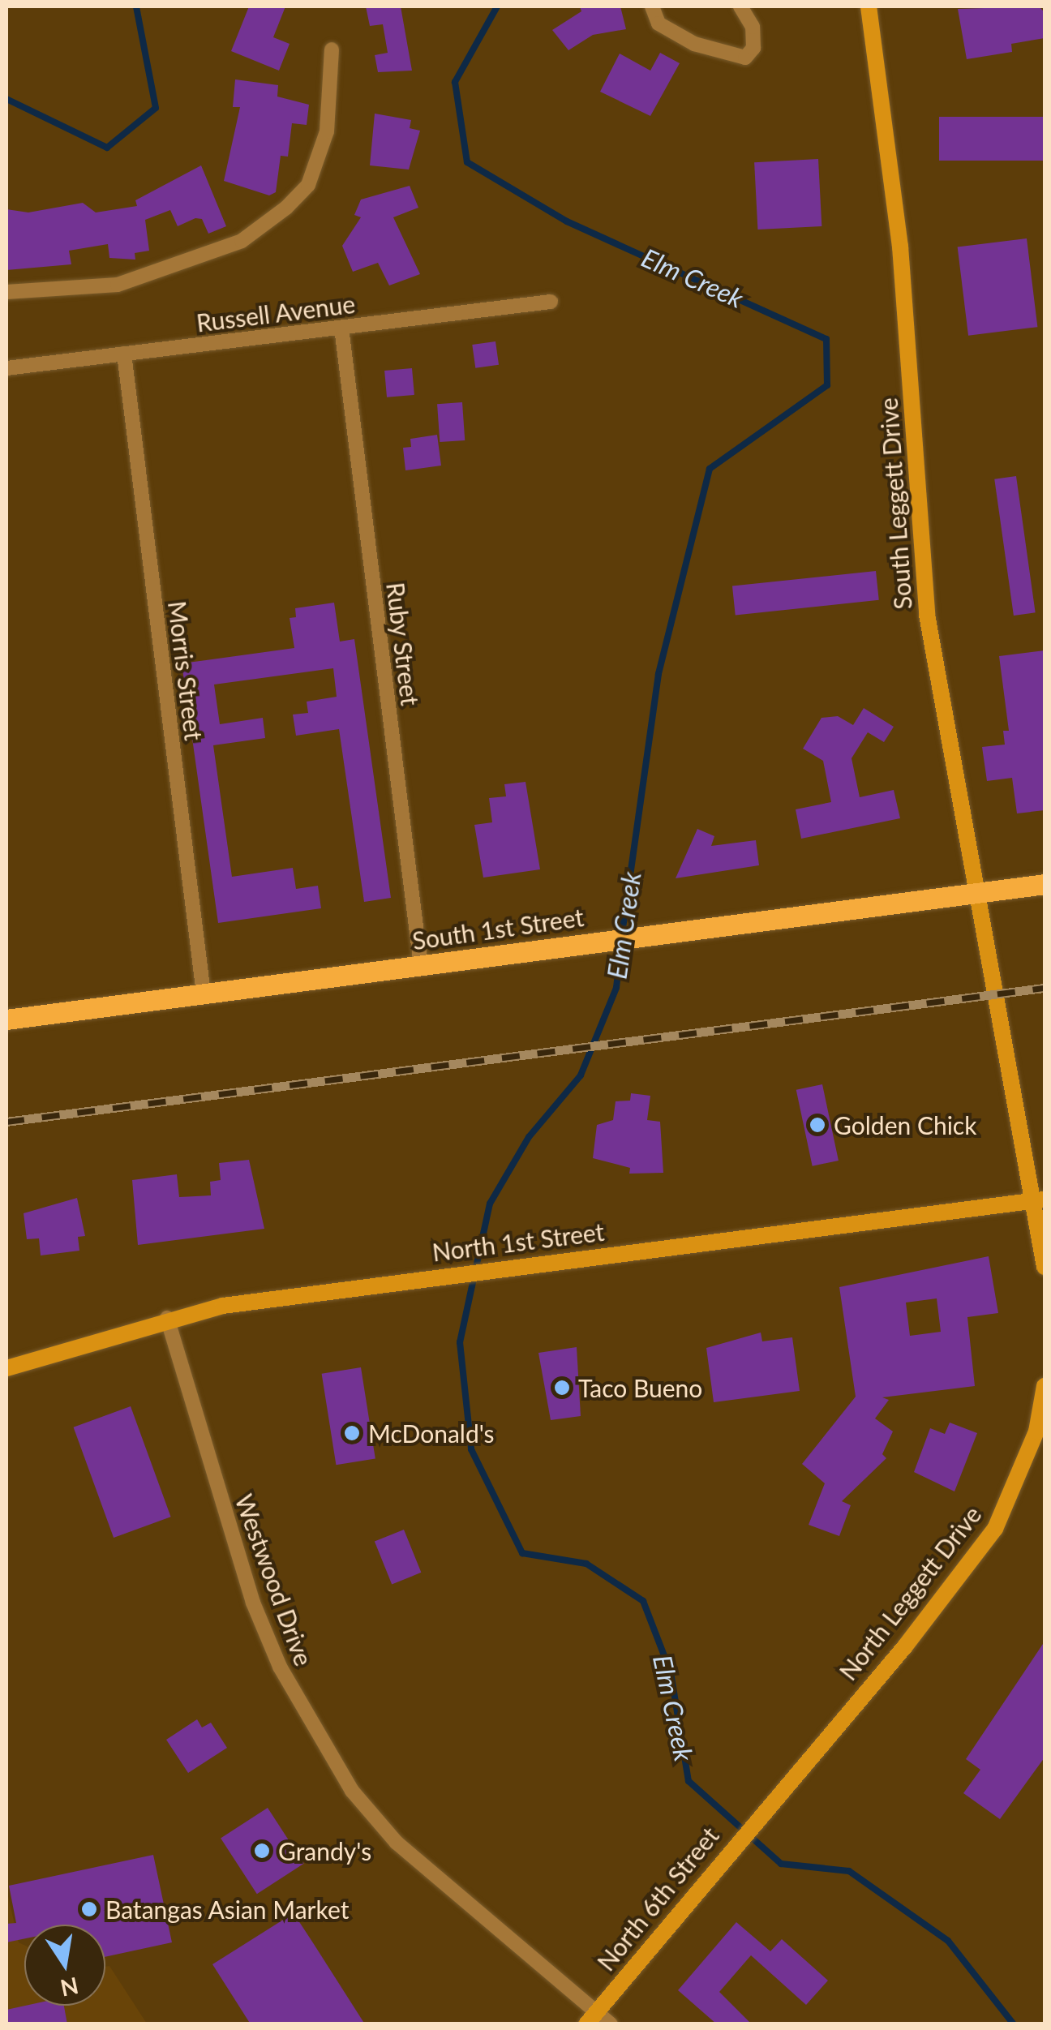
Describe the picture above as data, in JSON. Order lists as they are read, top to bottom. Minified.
{"streets":{"main road":["South Leggett Drive","South 1st Street","North 1st Street","North Leggett Drive","North 6th Street"],"street":["Russell Avenue","Ruby Street","Morris Street","Westwood Drive"]},"crossings":[["Russell Avenue","Ruby Street"],["Russell Avenue","Morris Street"],["South Leggett Drive","South 1st Street"],["South Leggett Drive","North 1st Street"],["Ruby Street","South 1st Street"],["Morris Street","South 1st Street"],["North 1st Street","Westwood Drive"],["Westwood Drive","North 6th Street"],["North Leggett Drive","North 6th Street"]],"water":["Elm Creek"],"places":["Golden Chick","Taco Bueno","McDonald's","Grandy's","Batangas Asian Market"],"north":"bottom"}
